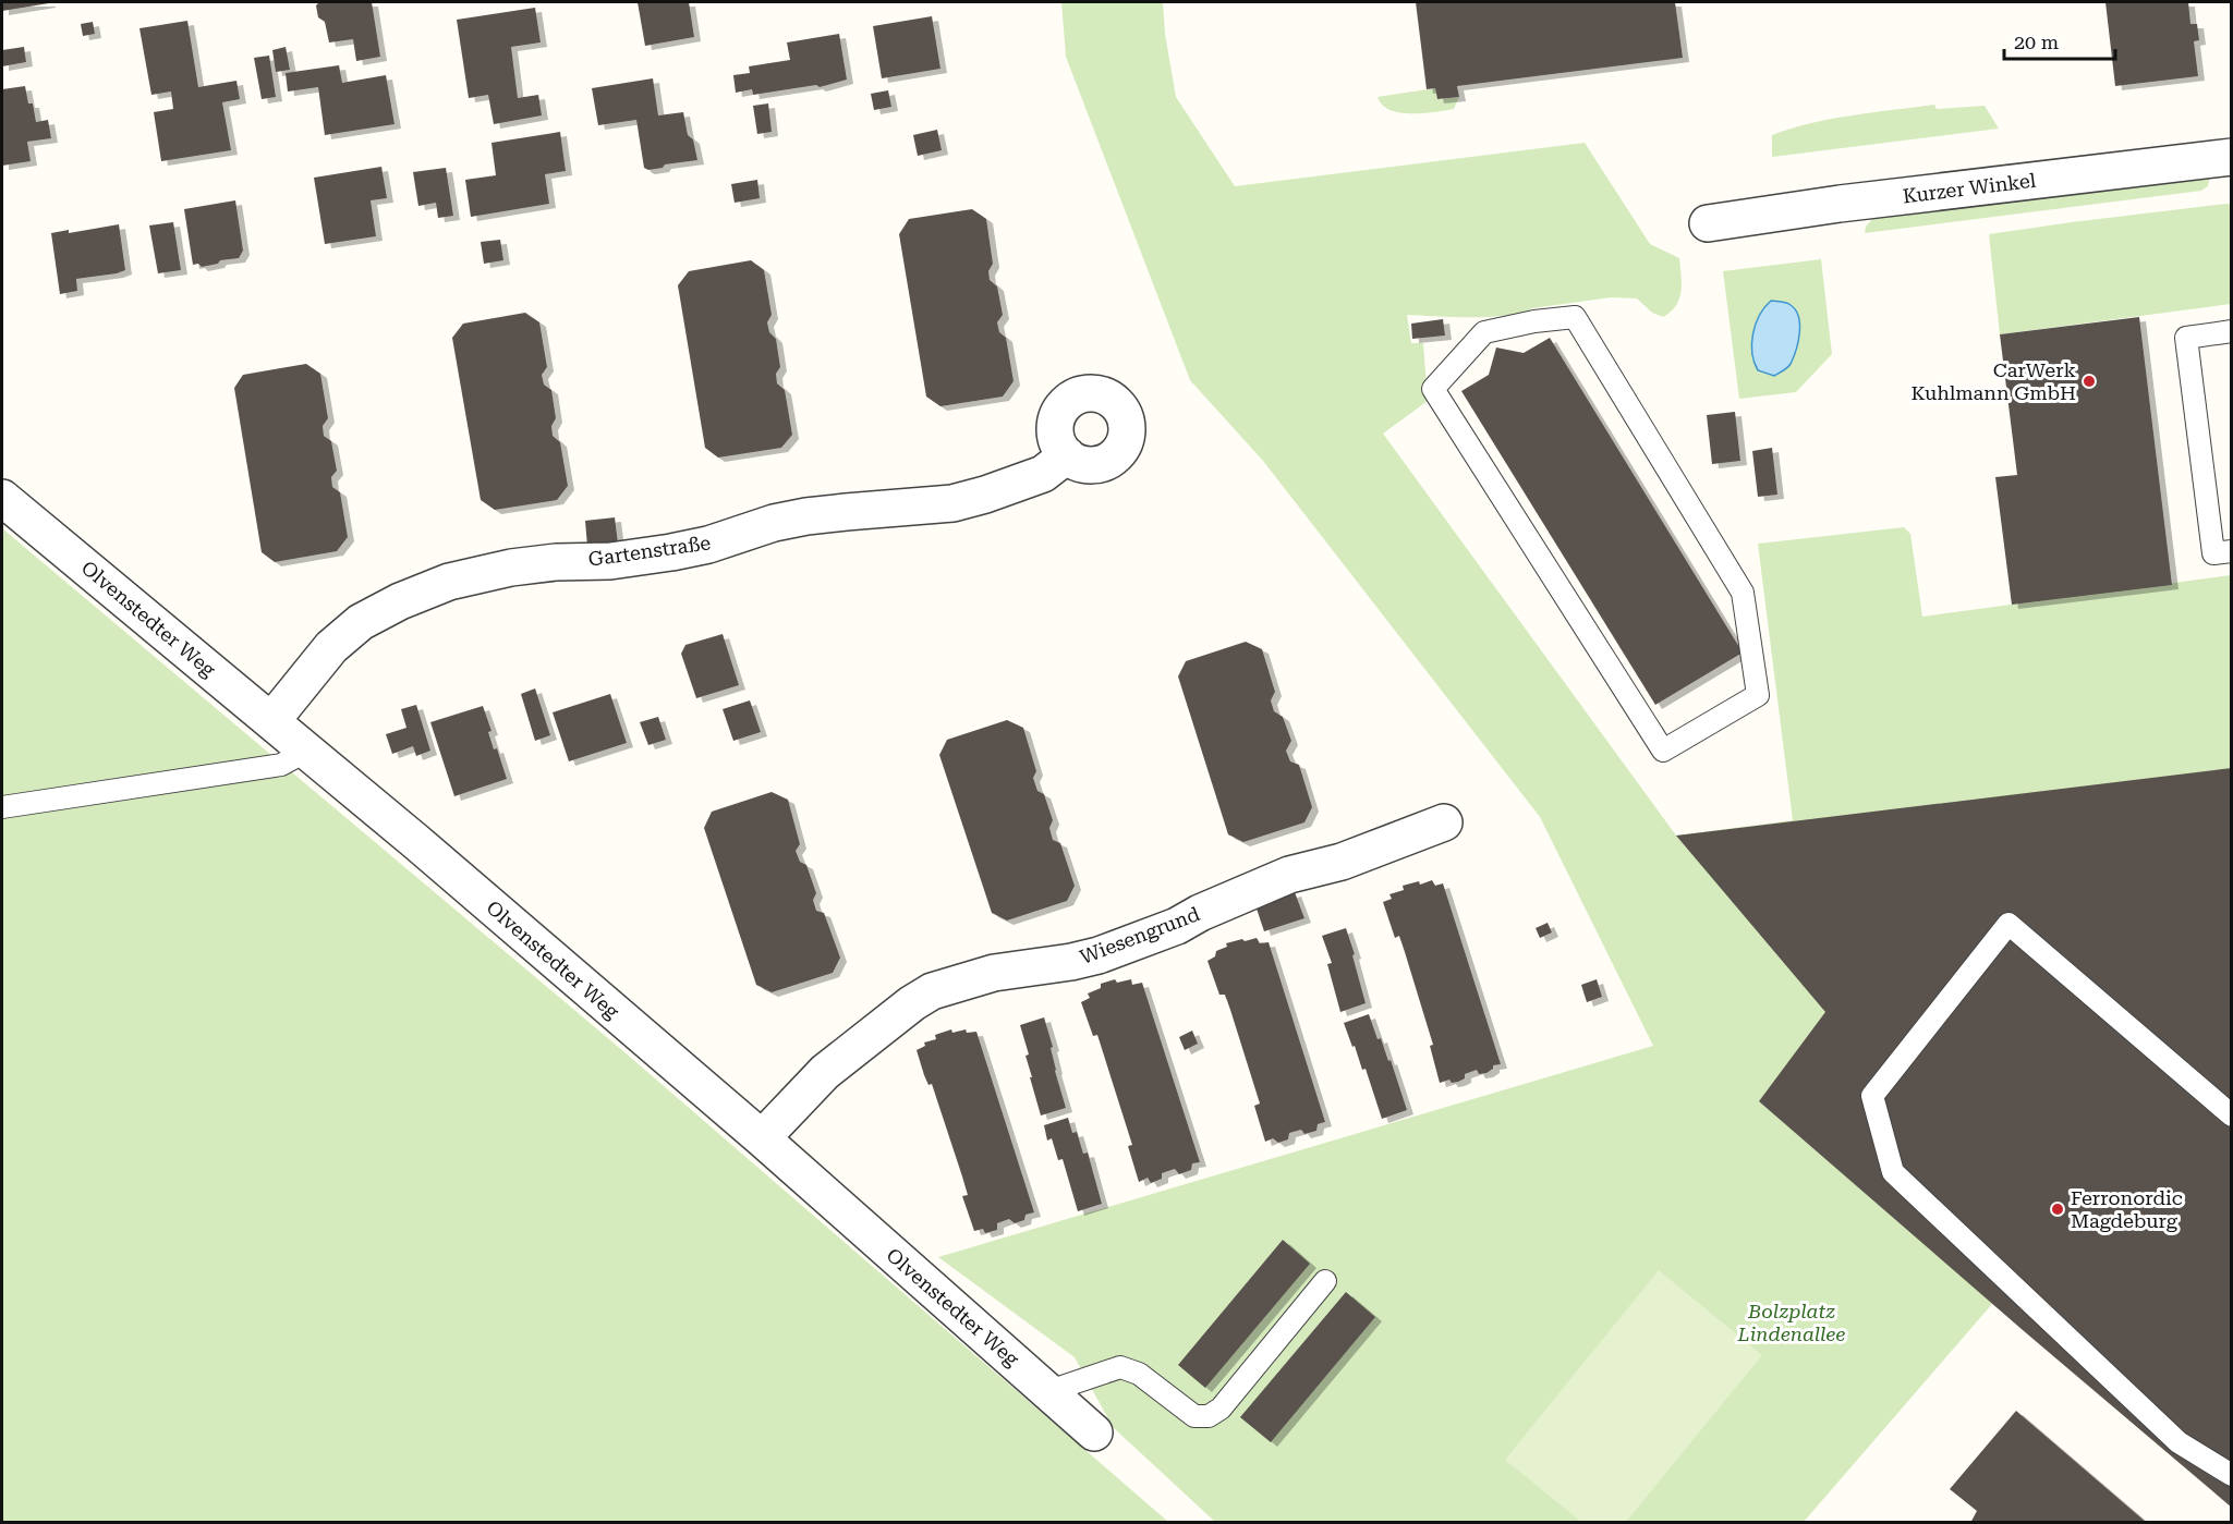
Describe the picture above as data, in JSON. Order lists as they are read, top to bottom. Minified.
{"streets":{"street":["Kurzer Winkel","Gartenstraße","Olvenstedter Weg","Wiesengrund"]},"crossings":[["Gartenstraße","Olvenstedter Weg"],["Olvenstedter Weg","Wiesengrund"]],"parks":["Bolzplatz Lindenallee"],"places":["CarWerk Kuhlmann GmbH","Ferronordic Magdeburg"],"scale_bar":"20 m"}
